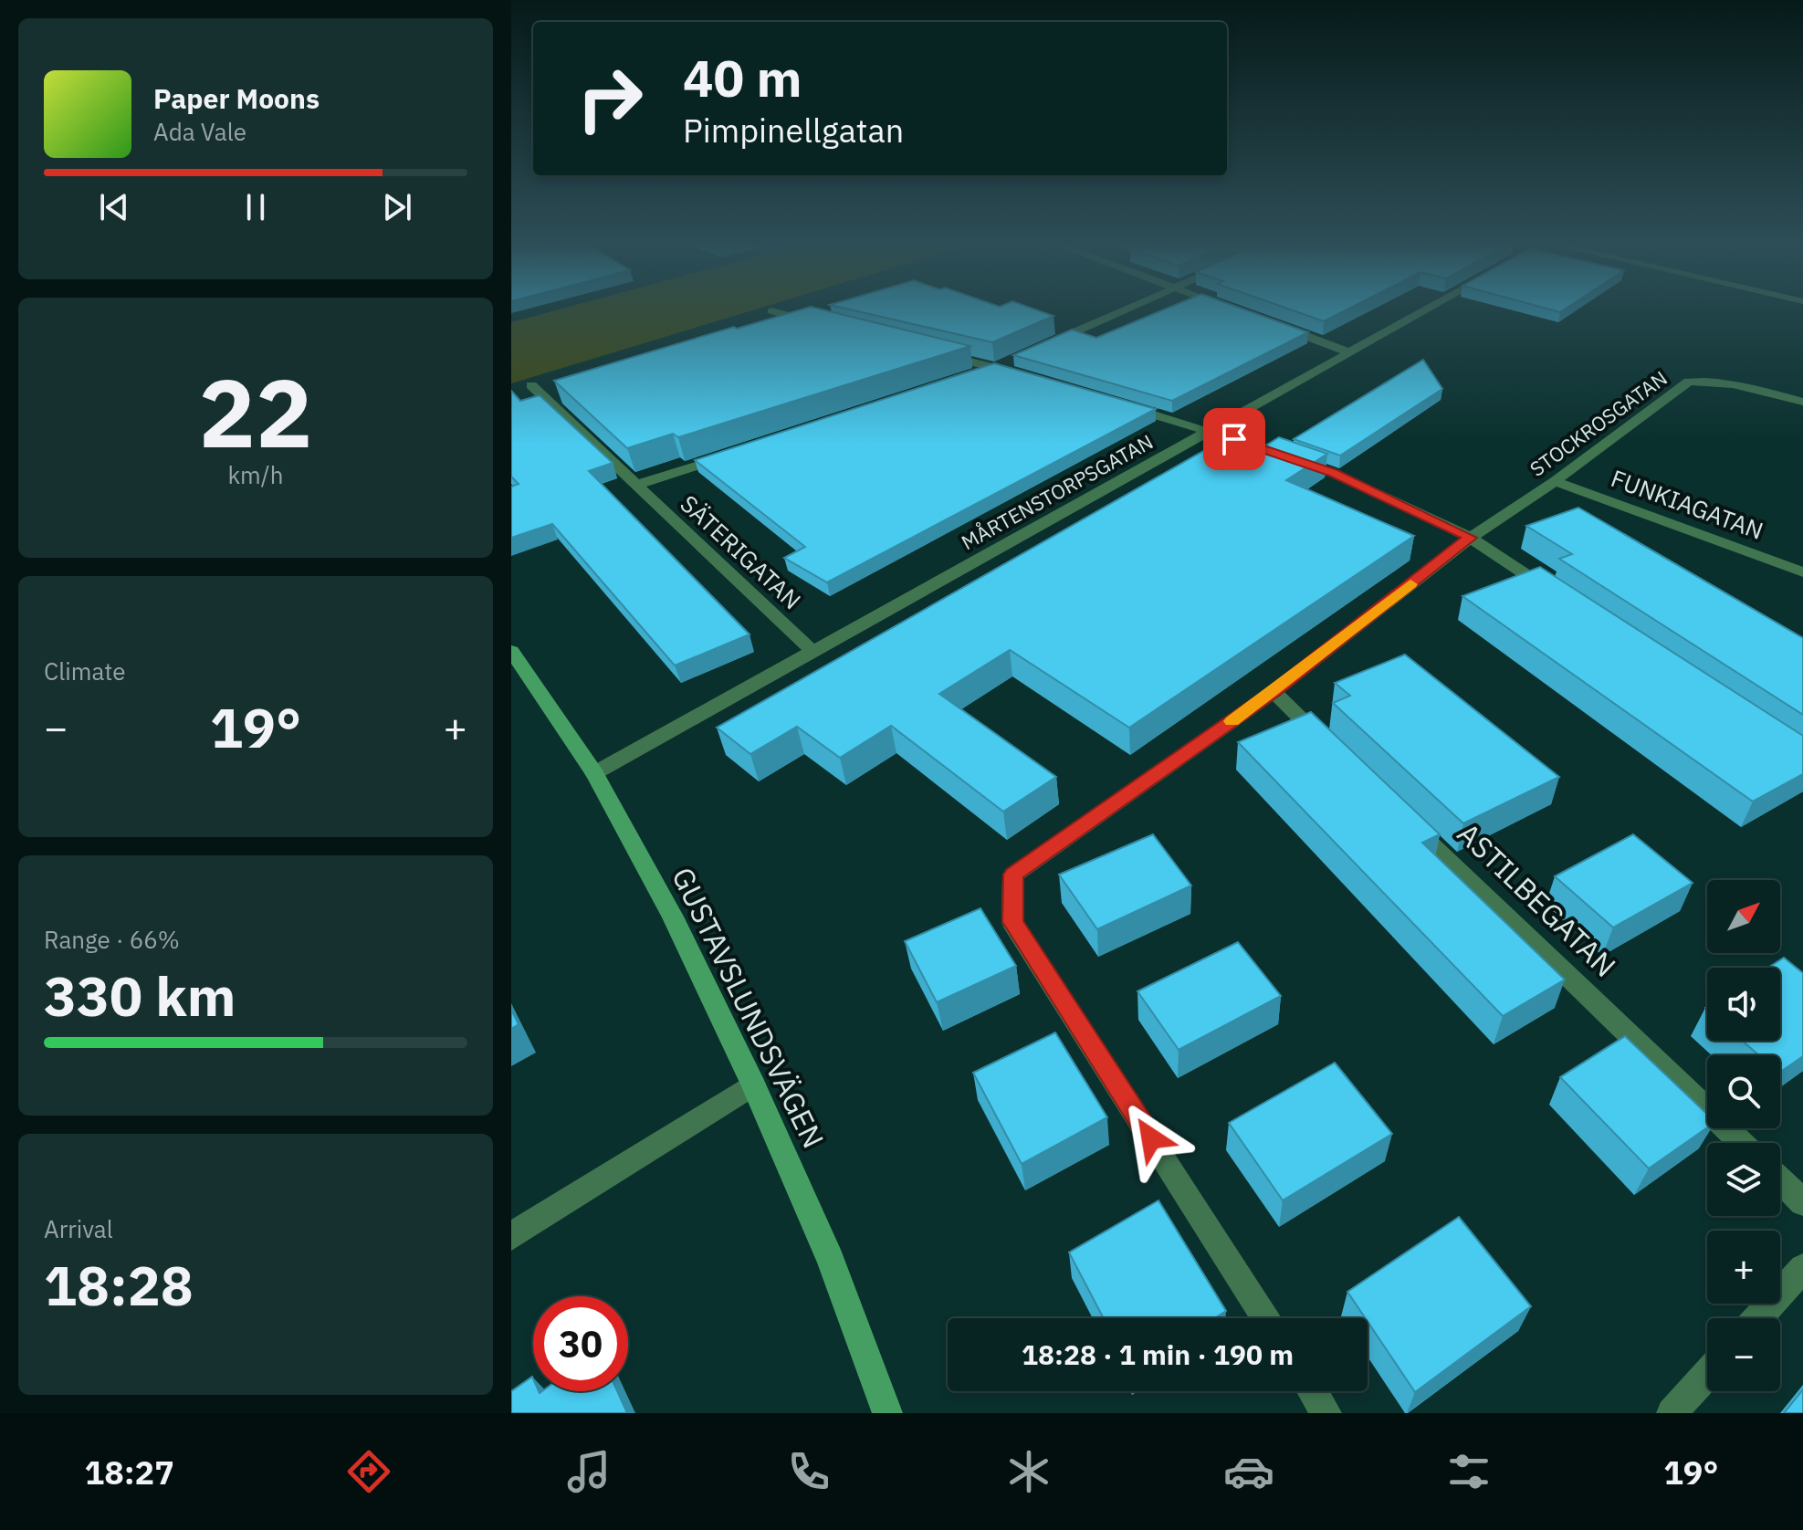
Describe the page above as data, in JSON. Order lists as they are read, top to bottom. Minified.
{"streets":{"street":["STOCKROSGATAN","MÅRTENSTORPSGATAN","FUNKIAGATAN","SÄTERIGATAN","ASTILBEGATAN","GUSTAVSLUNDSVÄGEN"]},"crossings":[["STOCKROSGATAN","FUNKIAGATAN"],["MÅRTENSTORPSGATAN","SÄTERIGATAN"],["MÅRTENSTORPSGATAN","GUSTAVSLUNDSVÄGEN"]],"north":"top right","page":{"turn":["40 m","Pimpinellgatan"],"song":["Paper Moons","Ada Vale"],"tile":[["22","km/h"],"Climate",["Range · 66%","330 km"],["Arrival","18:28"]],"heat":["−","19°","+"],"map_buttons":["+","−"],"limit":"30","trip":"18:28 · 1 min · 190 m","tabs":["18:27","19°"]}}
